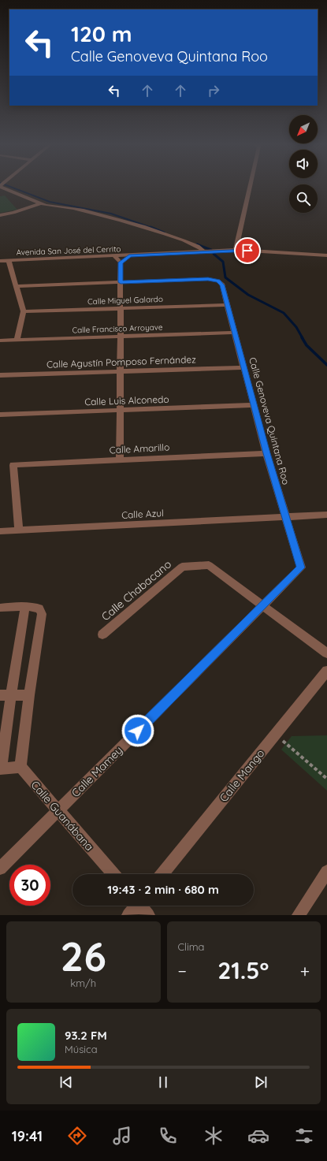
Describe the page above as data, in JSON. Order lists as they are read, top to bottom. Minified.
{"streets":{"street":["Avenida San José del Cerrito","Calle Miguel Galardo","Calle Francisco Arroyave","Calle Agustín Pomposo Fernández","Calle Luis Alconedo","Calle Genoveva Quintana Roo","Calle Amarillo","Calle Azul","Calle Chabacano","Calle Mamey","Calle Mango","Calle Guanábana"]},"crossings":[["Calle Miguel Galardo","Calle Genoveva Quintana Roo"],["Calle Francisco Arroyave","Calle Genoveva Quintana Roo"],["Calle Agustín Pomposo Fernández","Calle Genoveva Quintana Roo"],["Calle Luis Alconedo","Calle Genoveva Quintana Roo"],["Calle Genoveva Quintana Roo","Calle Amarillo"],["Calle Genoveva Quintana Roo","Calle Azul"],["Calle Genoveva Quintana Roo","Calle Mamey"],["Calle Amarillo","Calle Azul"],["Calle Chabacano","Calle Mamey"],["Calle Mamey","Calle Guanábana"]],"north":"bottom left","page":{"turn":["120 m","Calle Genoveva Quintana Roo"],"limit":"30","trip":"19:43 · 2 min · 680 m","tile":[["26","km/h"],"Clima"],"heat":["−","21.5°","+"],"song":["93.2 FM","Música"],"tabs":"19:41"}}
